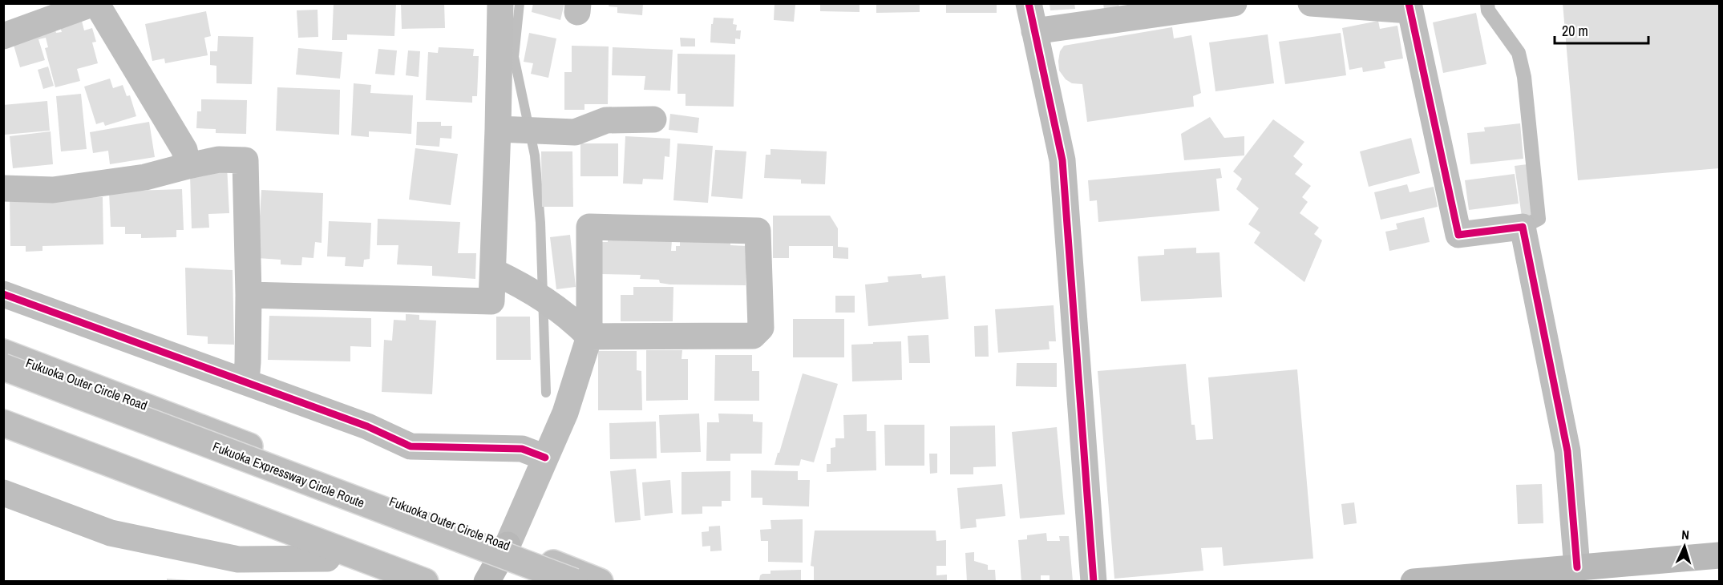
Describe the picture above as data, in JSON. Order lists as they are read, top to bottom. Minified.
{"streets":{"main road":["Fukuoka Outer Circle Road","Fukuoka Expressway Circle Route"]},"scale_bar":"20 m","north":"top"}
